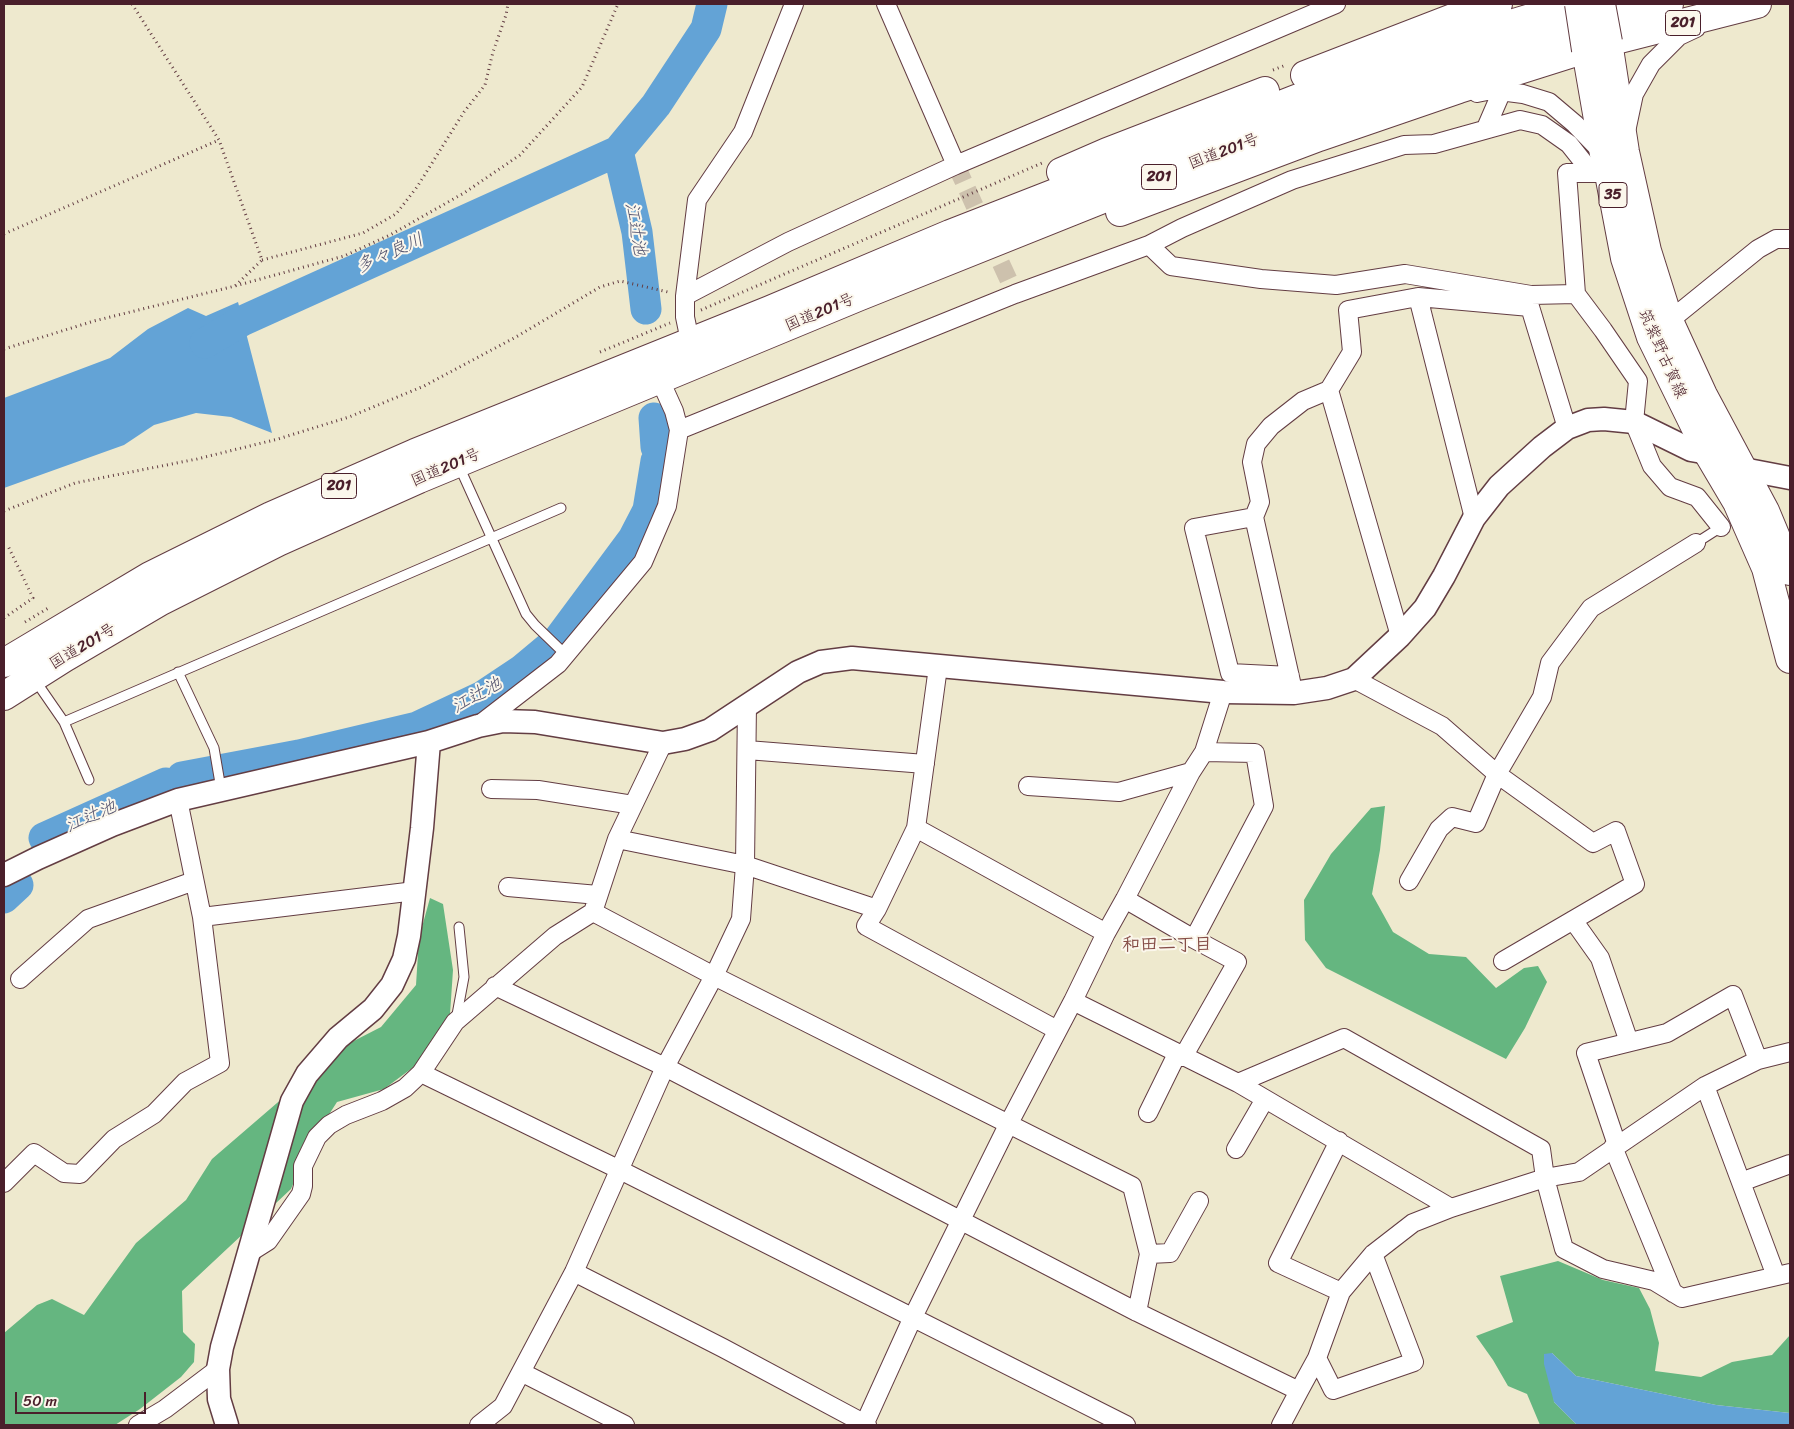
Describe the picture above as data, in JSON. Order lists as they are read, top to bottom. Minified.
{"streets":{"main road":["201","国道201号","35","筑紫野古賀線"]},"crossings":[["201","国道201号"],["201","筑紫野古賀線"],["国道201号","筑紫野古賀線"]],"districts":["和田二丁目"],"water":["江辻池","多々良川"],"scale_bar":"50 m"}
